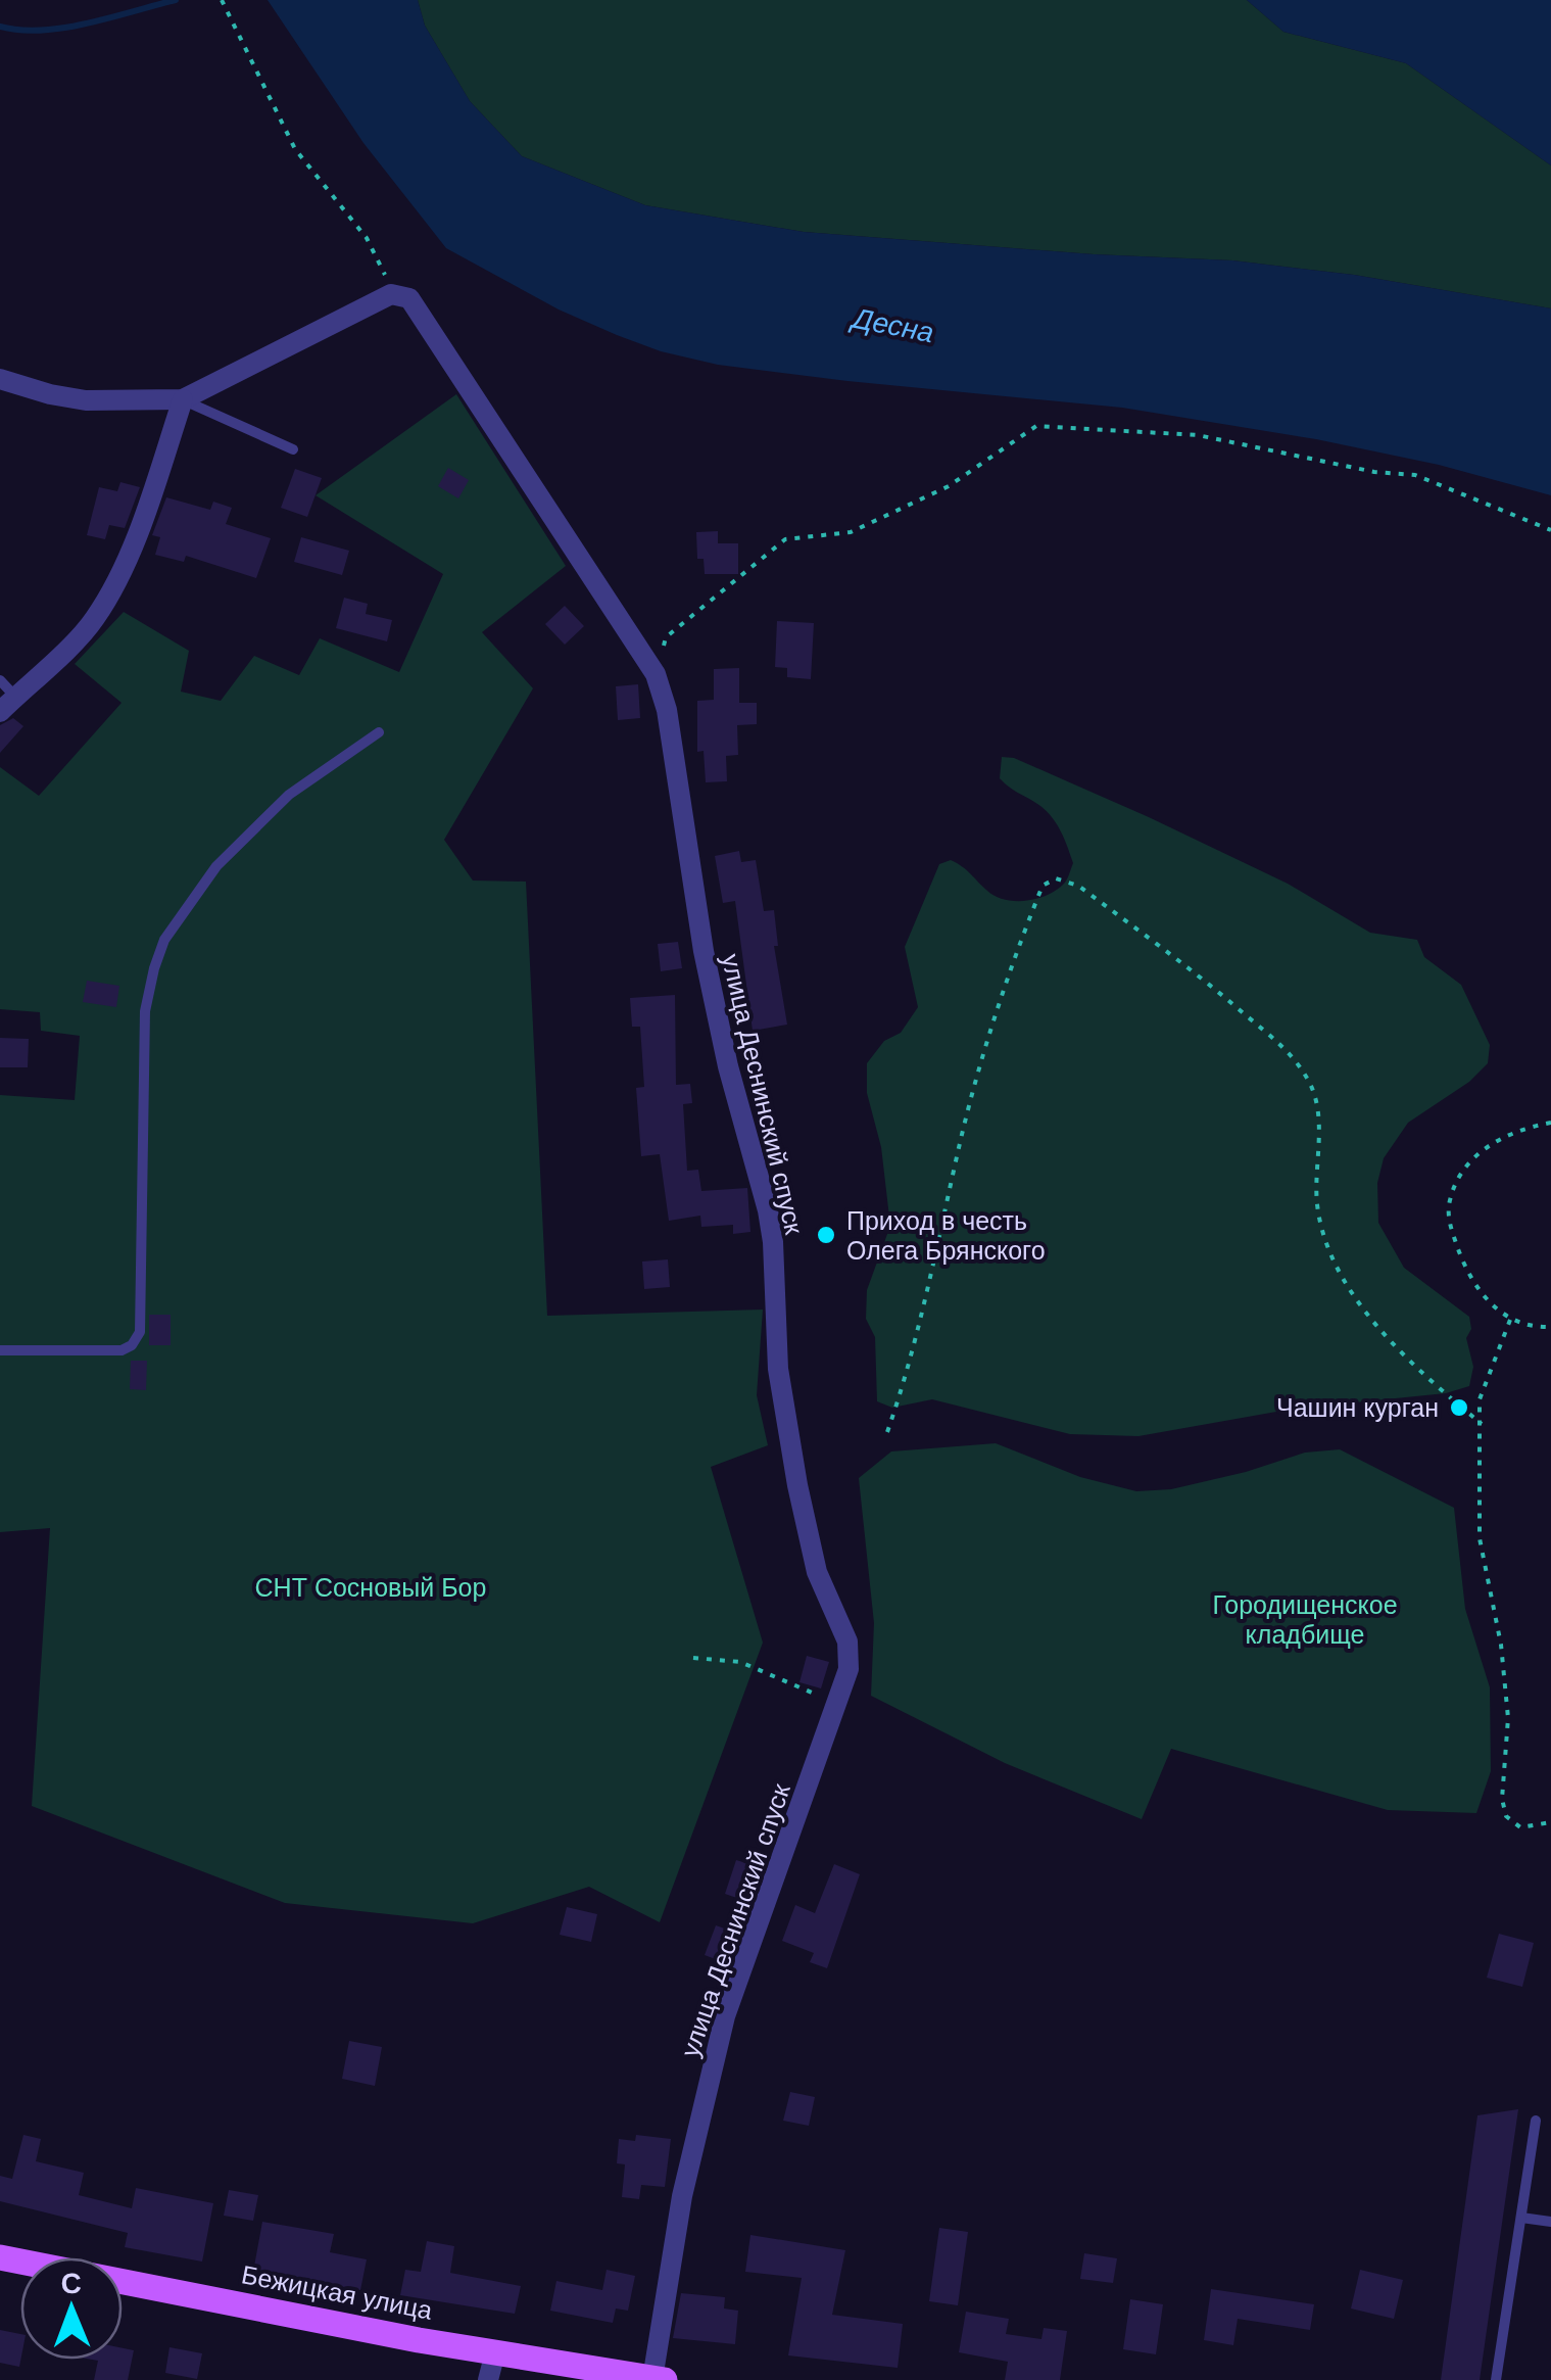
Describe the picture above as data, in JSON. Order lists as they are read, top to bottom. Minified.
{"streets":{"main road":["Бежицкая улица"],"street":["улица Деснинский спуск"]},"crossings":[["улица Деснинский спуск","Бежицкая улица"]],"water":["Десна"],"parks":["СНТ Сосновый Бор","Городищенское кладбище"],"places":["Приход в честь Олега Брянского","Чашин курган"],"north":"top"}
